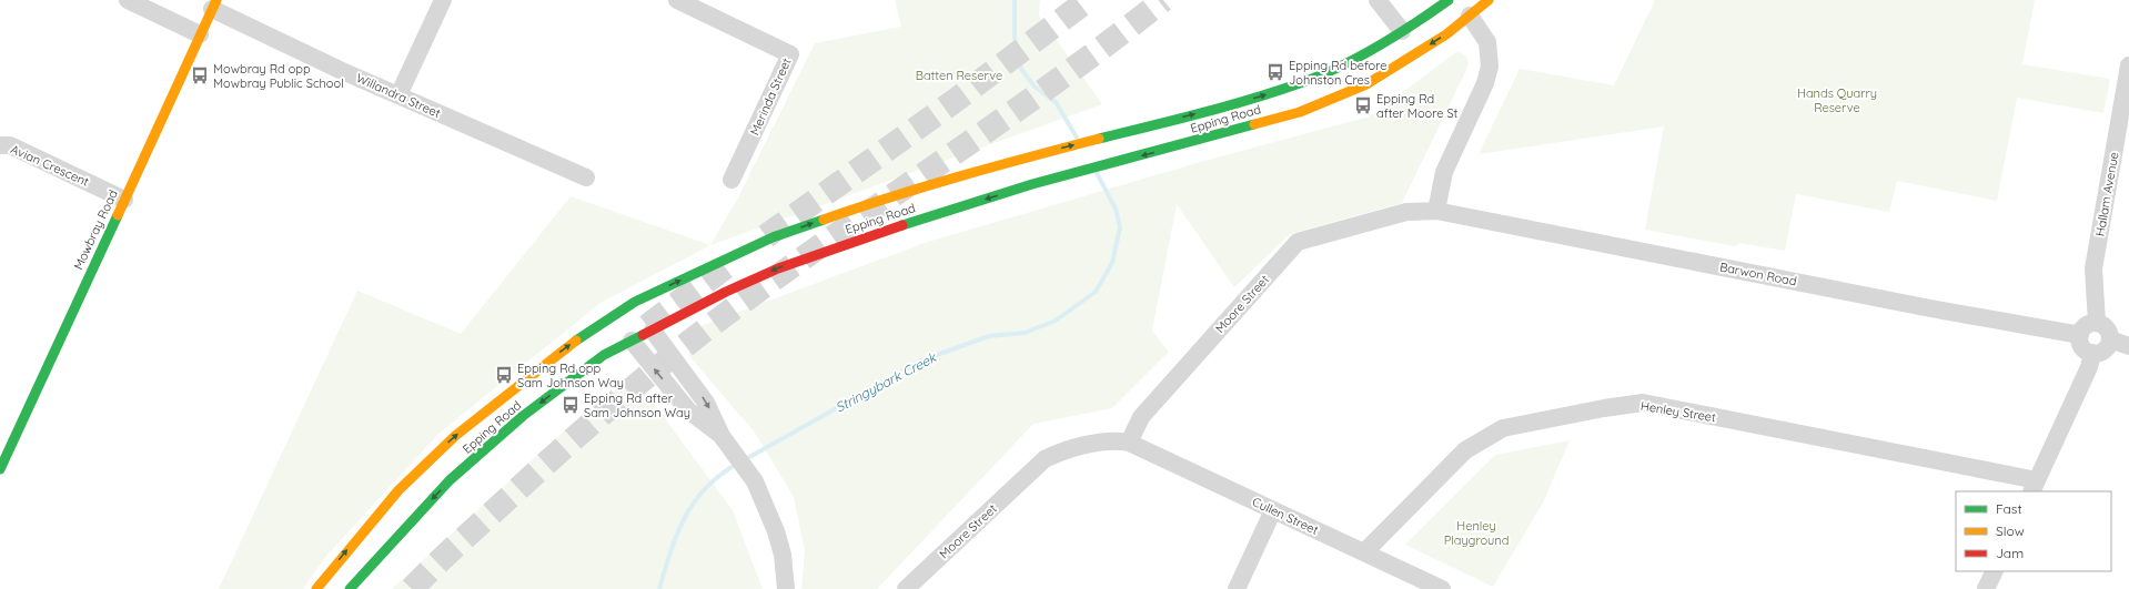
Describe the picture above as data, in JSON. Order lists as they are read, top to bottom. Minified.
{"streets":{"main road":["Epping Road","Mowbray Road"],"street":["Willandra Street","Merinda Street","Avian Crescent","Hallam Avenue","Barwon Road","Moore Street","Henley Street","Cullen Street"]},"crossings":[["Willandra Street","Mowbray Road"],["Avian Crescent","Mowbray Road"],["Hallam Avenue","Barwon Road"],["Barwon Road","Moore Street"],["Moore Street","Cullen Street"],["Henley Street","Cullen Street"]],"water":["Stringybark Creek"],"parks":["Batten Reserve","Hands Quarry Reserve","Henley Playground"],"places":{"bus stop":["Epping Rd before Johnston Cres","Mowbray Rd opp Mowbray Public School","Epping Rd after Moore St","Epping Rd opp Sam Johnson Way","Epping Rd after Sam Johnson Way"]},"legend":["Fast","Slow","Jam"]}
